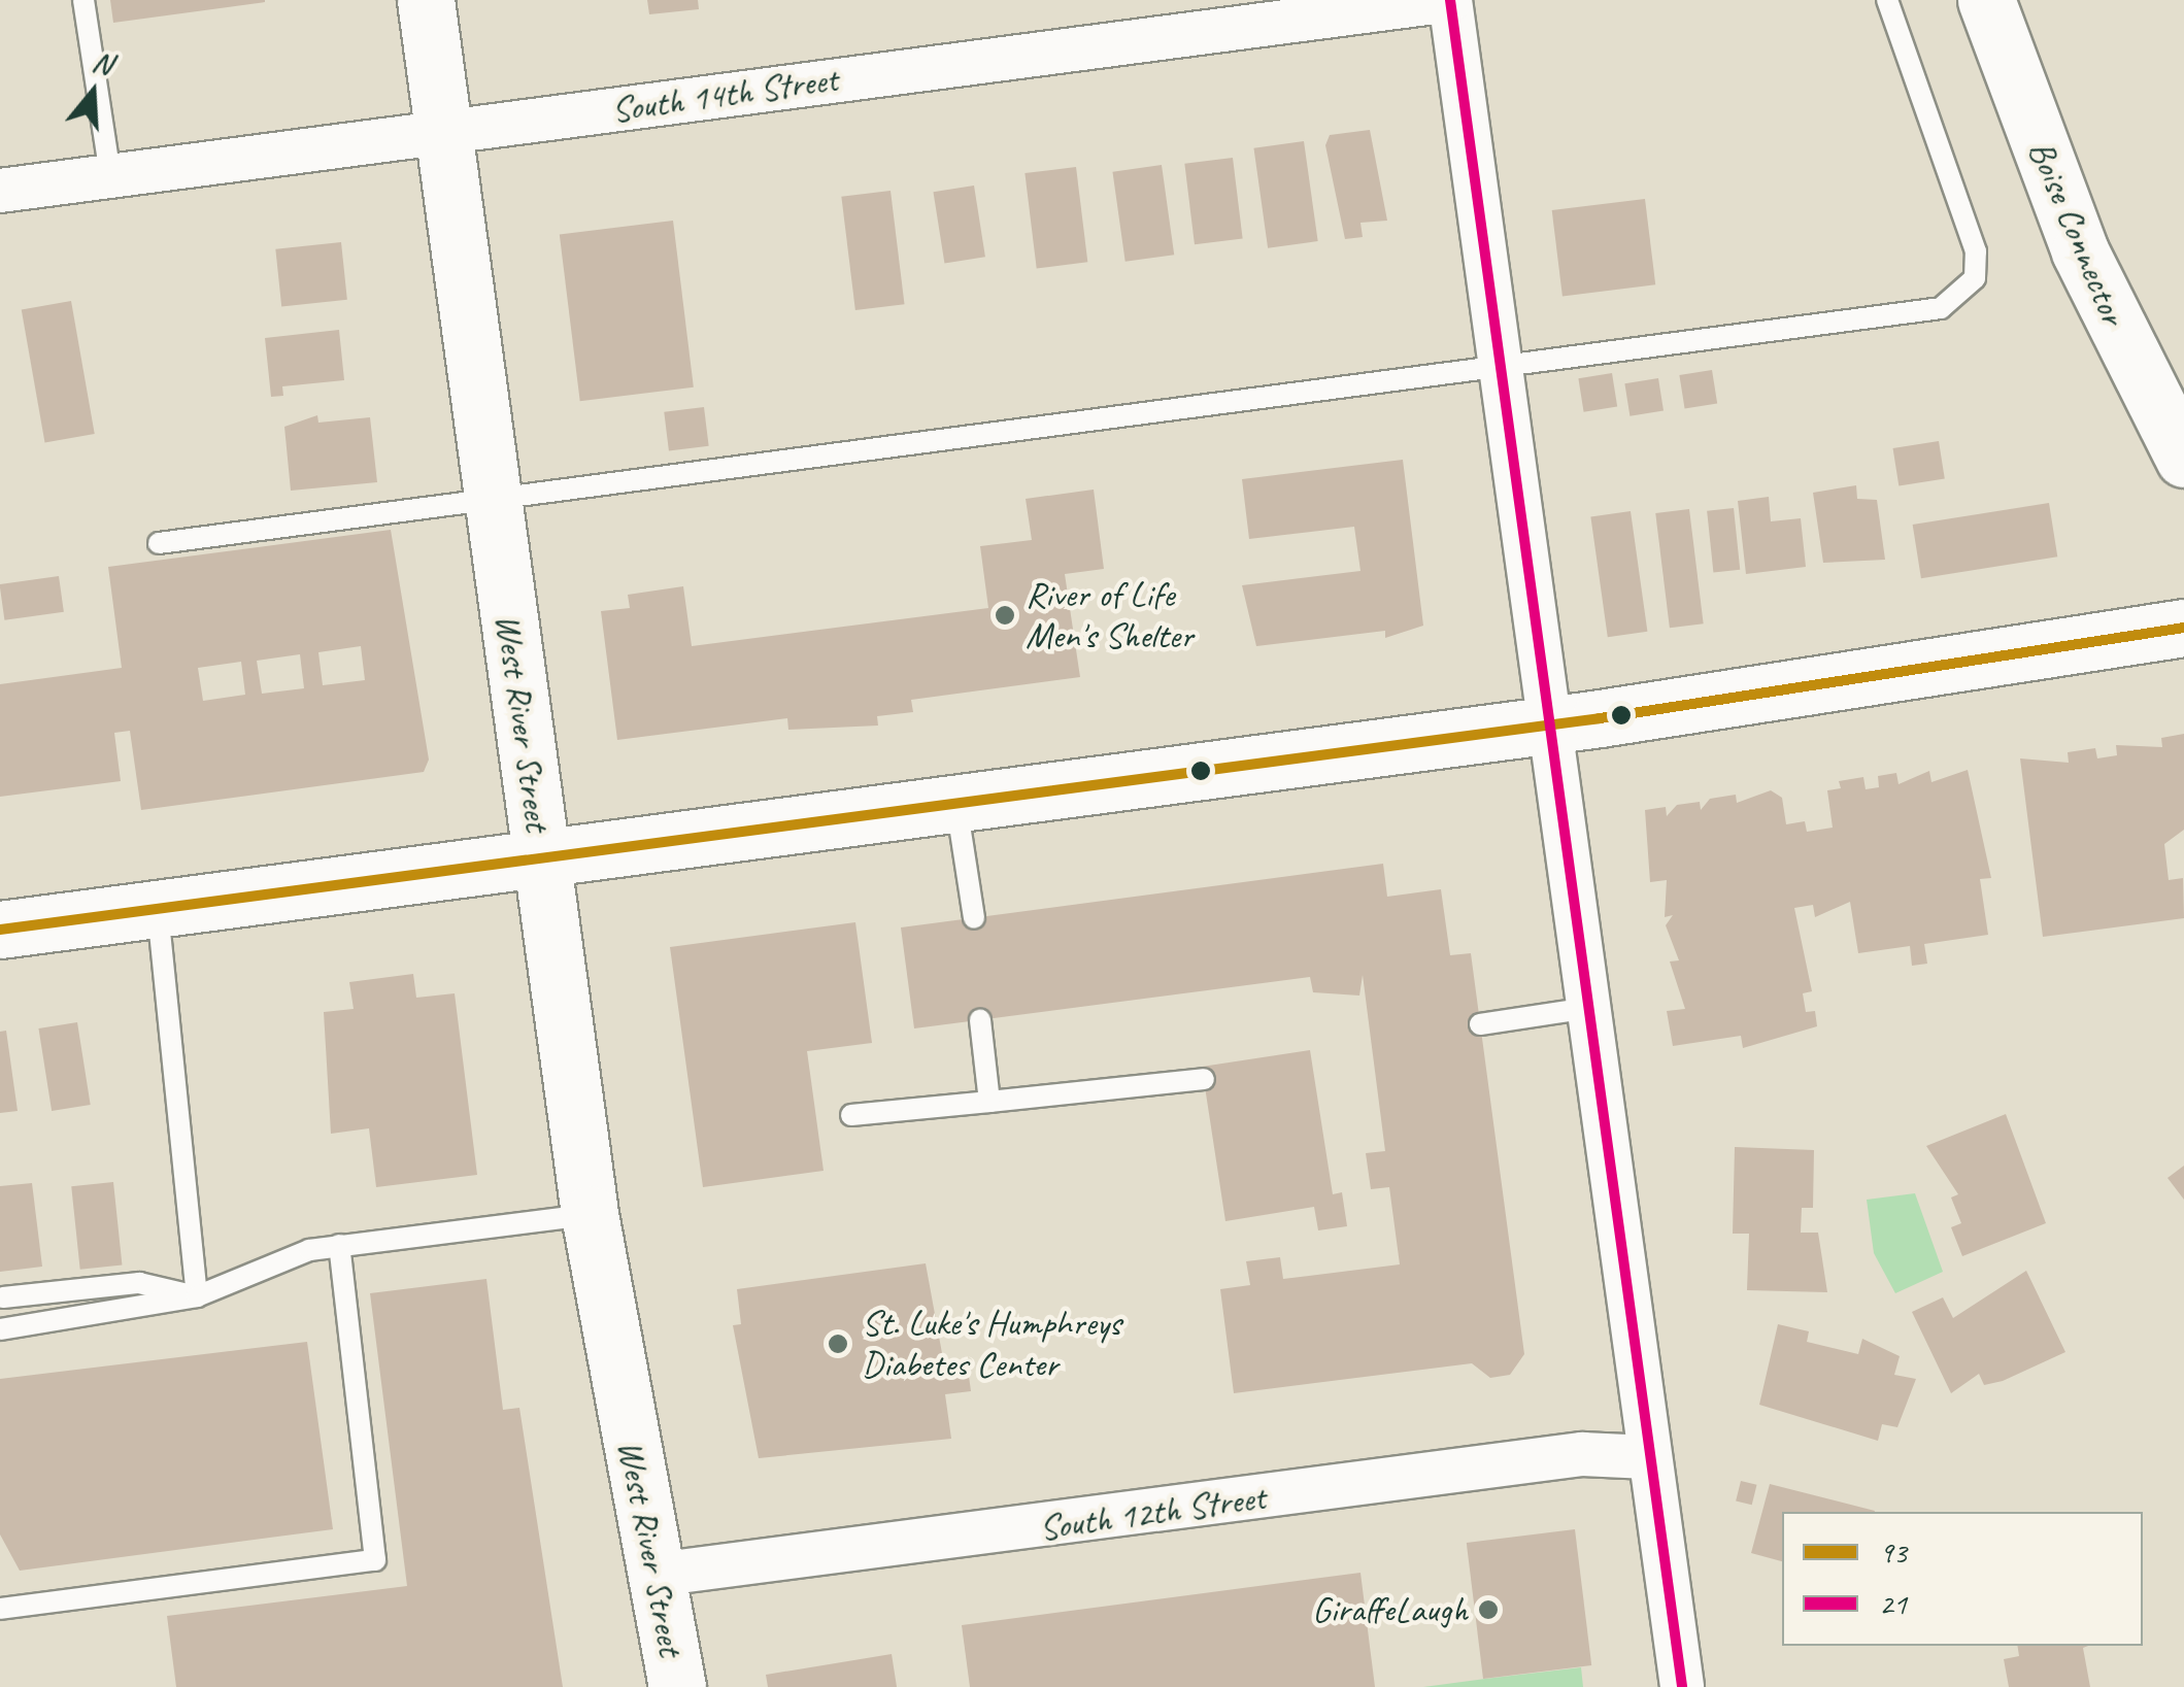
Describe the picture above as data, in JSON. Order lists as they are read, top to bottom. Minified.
{"streets":{"main road":["Boise Connector","West River Street"],"street":["South 14th Street","South 12th Street"]},"crossings":[["South 14th Street","West River Street"],["West River Street","South 12th Street"]],"places":["River of Life Men's Shelter","St. Luke's Humphreys Diabetes Center","GiraffeLaugh"],"lines":["transit line 21","transit line 93"],"legend":["93","21"],"north":"top"}
